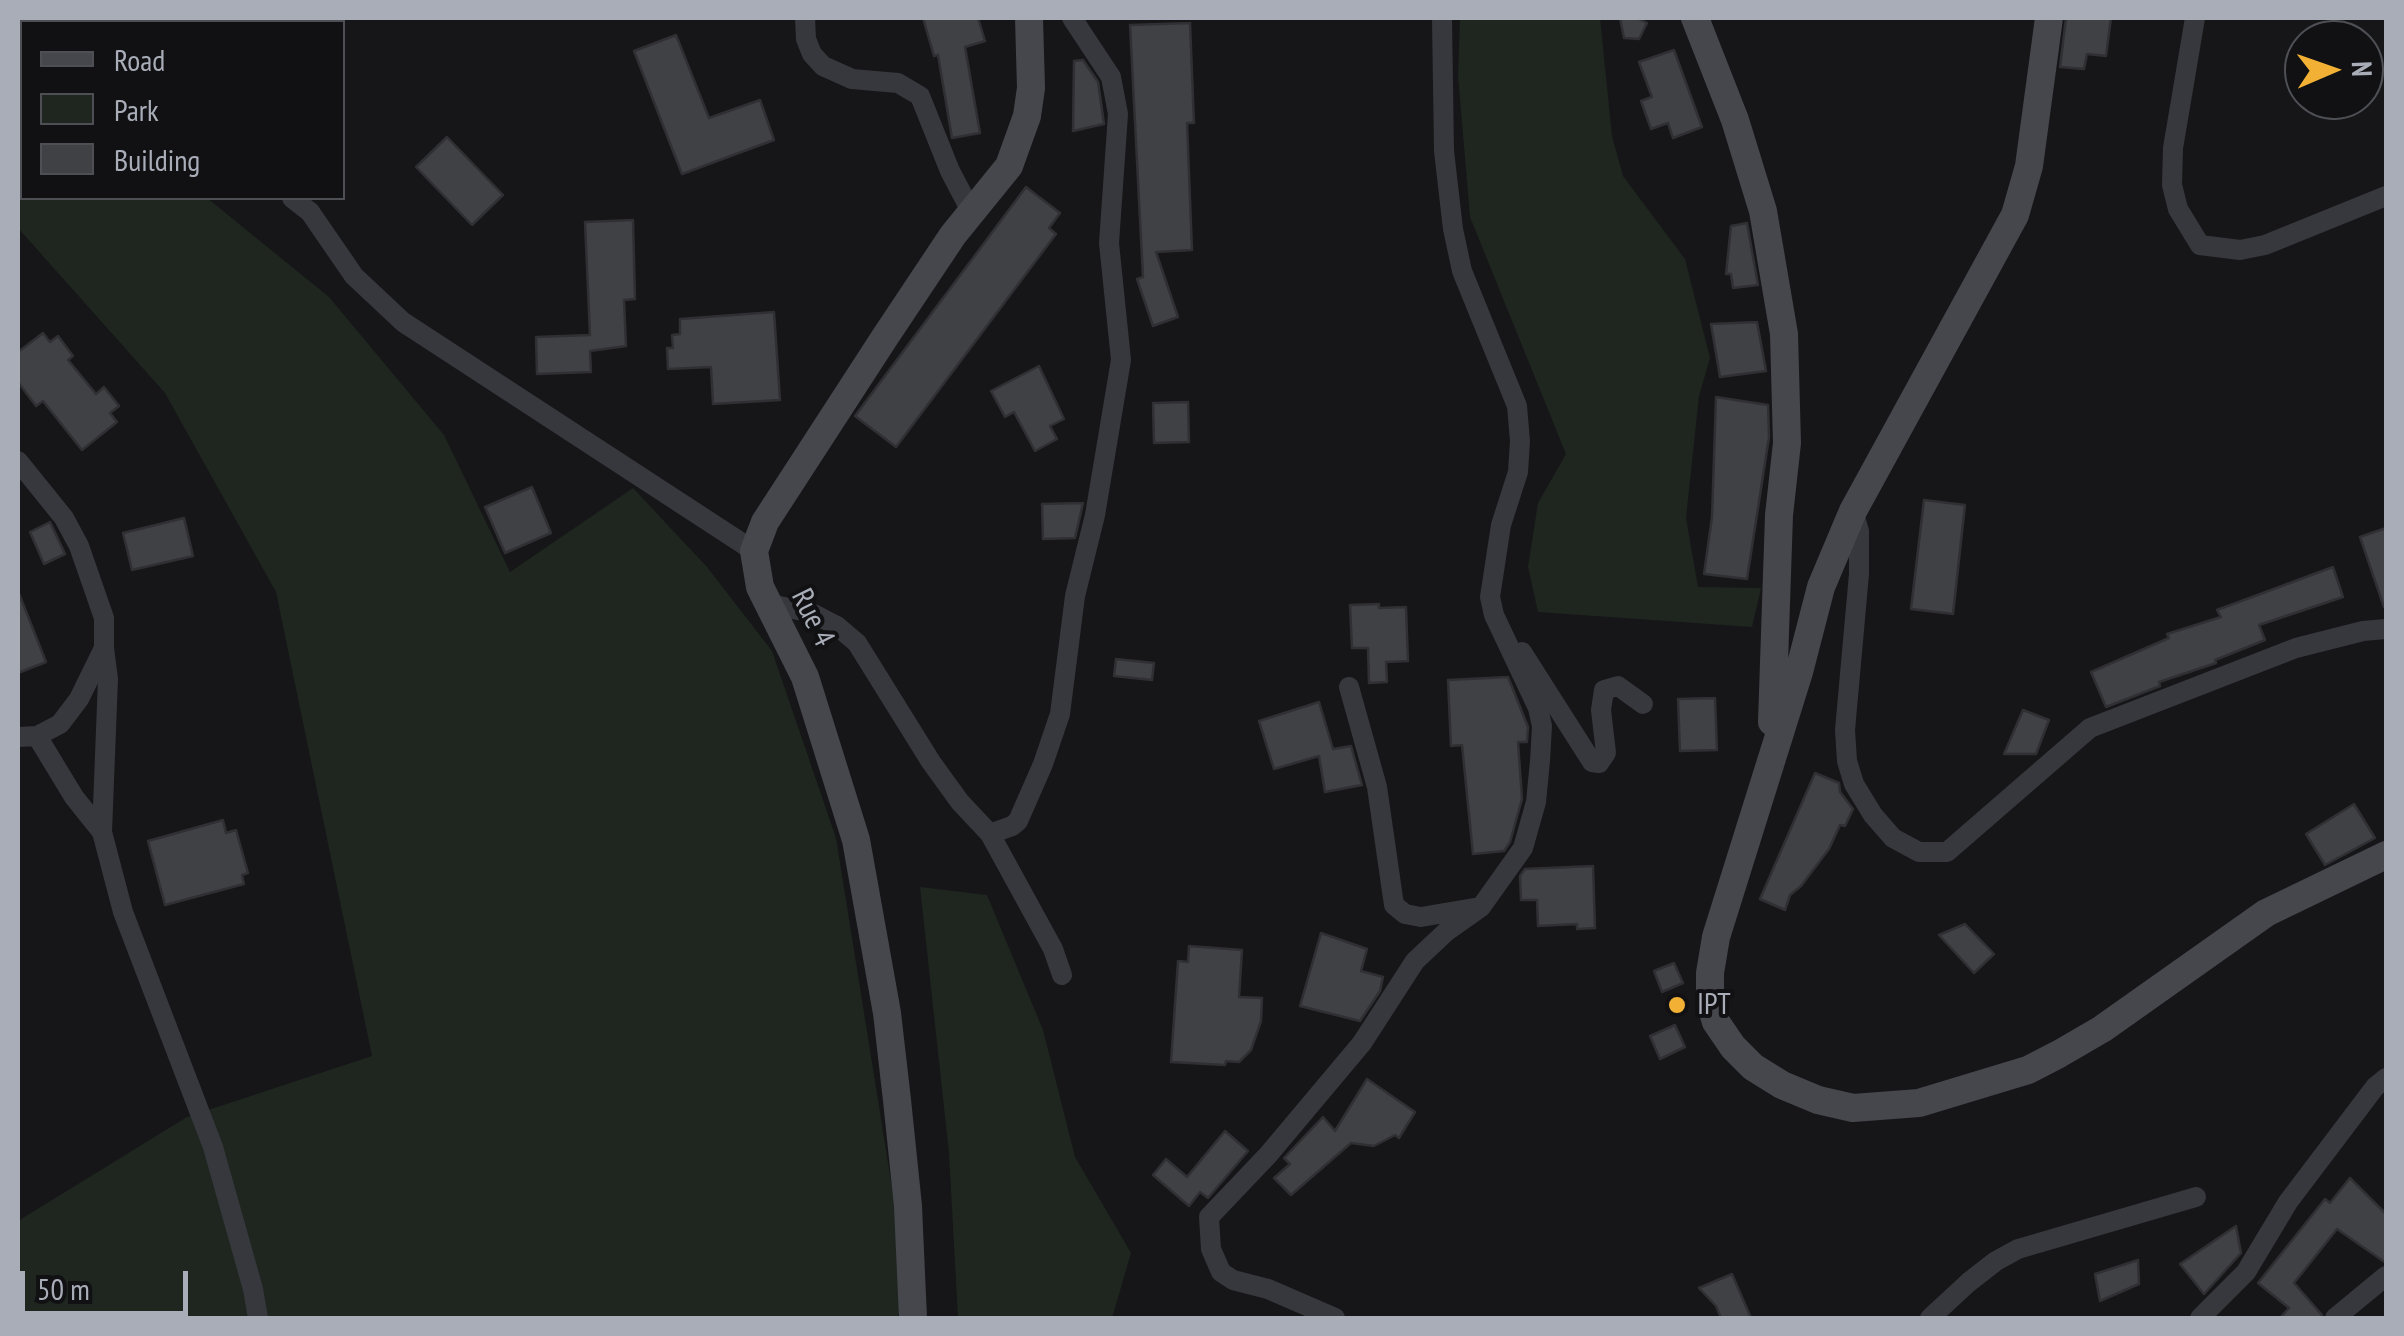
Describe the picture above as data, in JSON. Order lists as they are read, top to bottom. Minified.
{"streets":{"street":["Rue 4"]},"places":["IPT"],"legend":["Road","Park","Building"],"scale_bar":"50 m","north":"right"}
